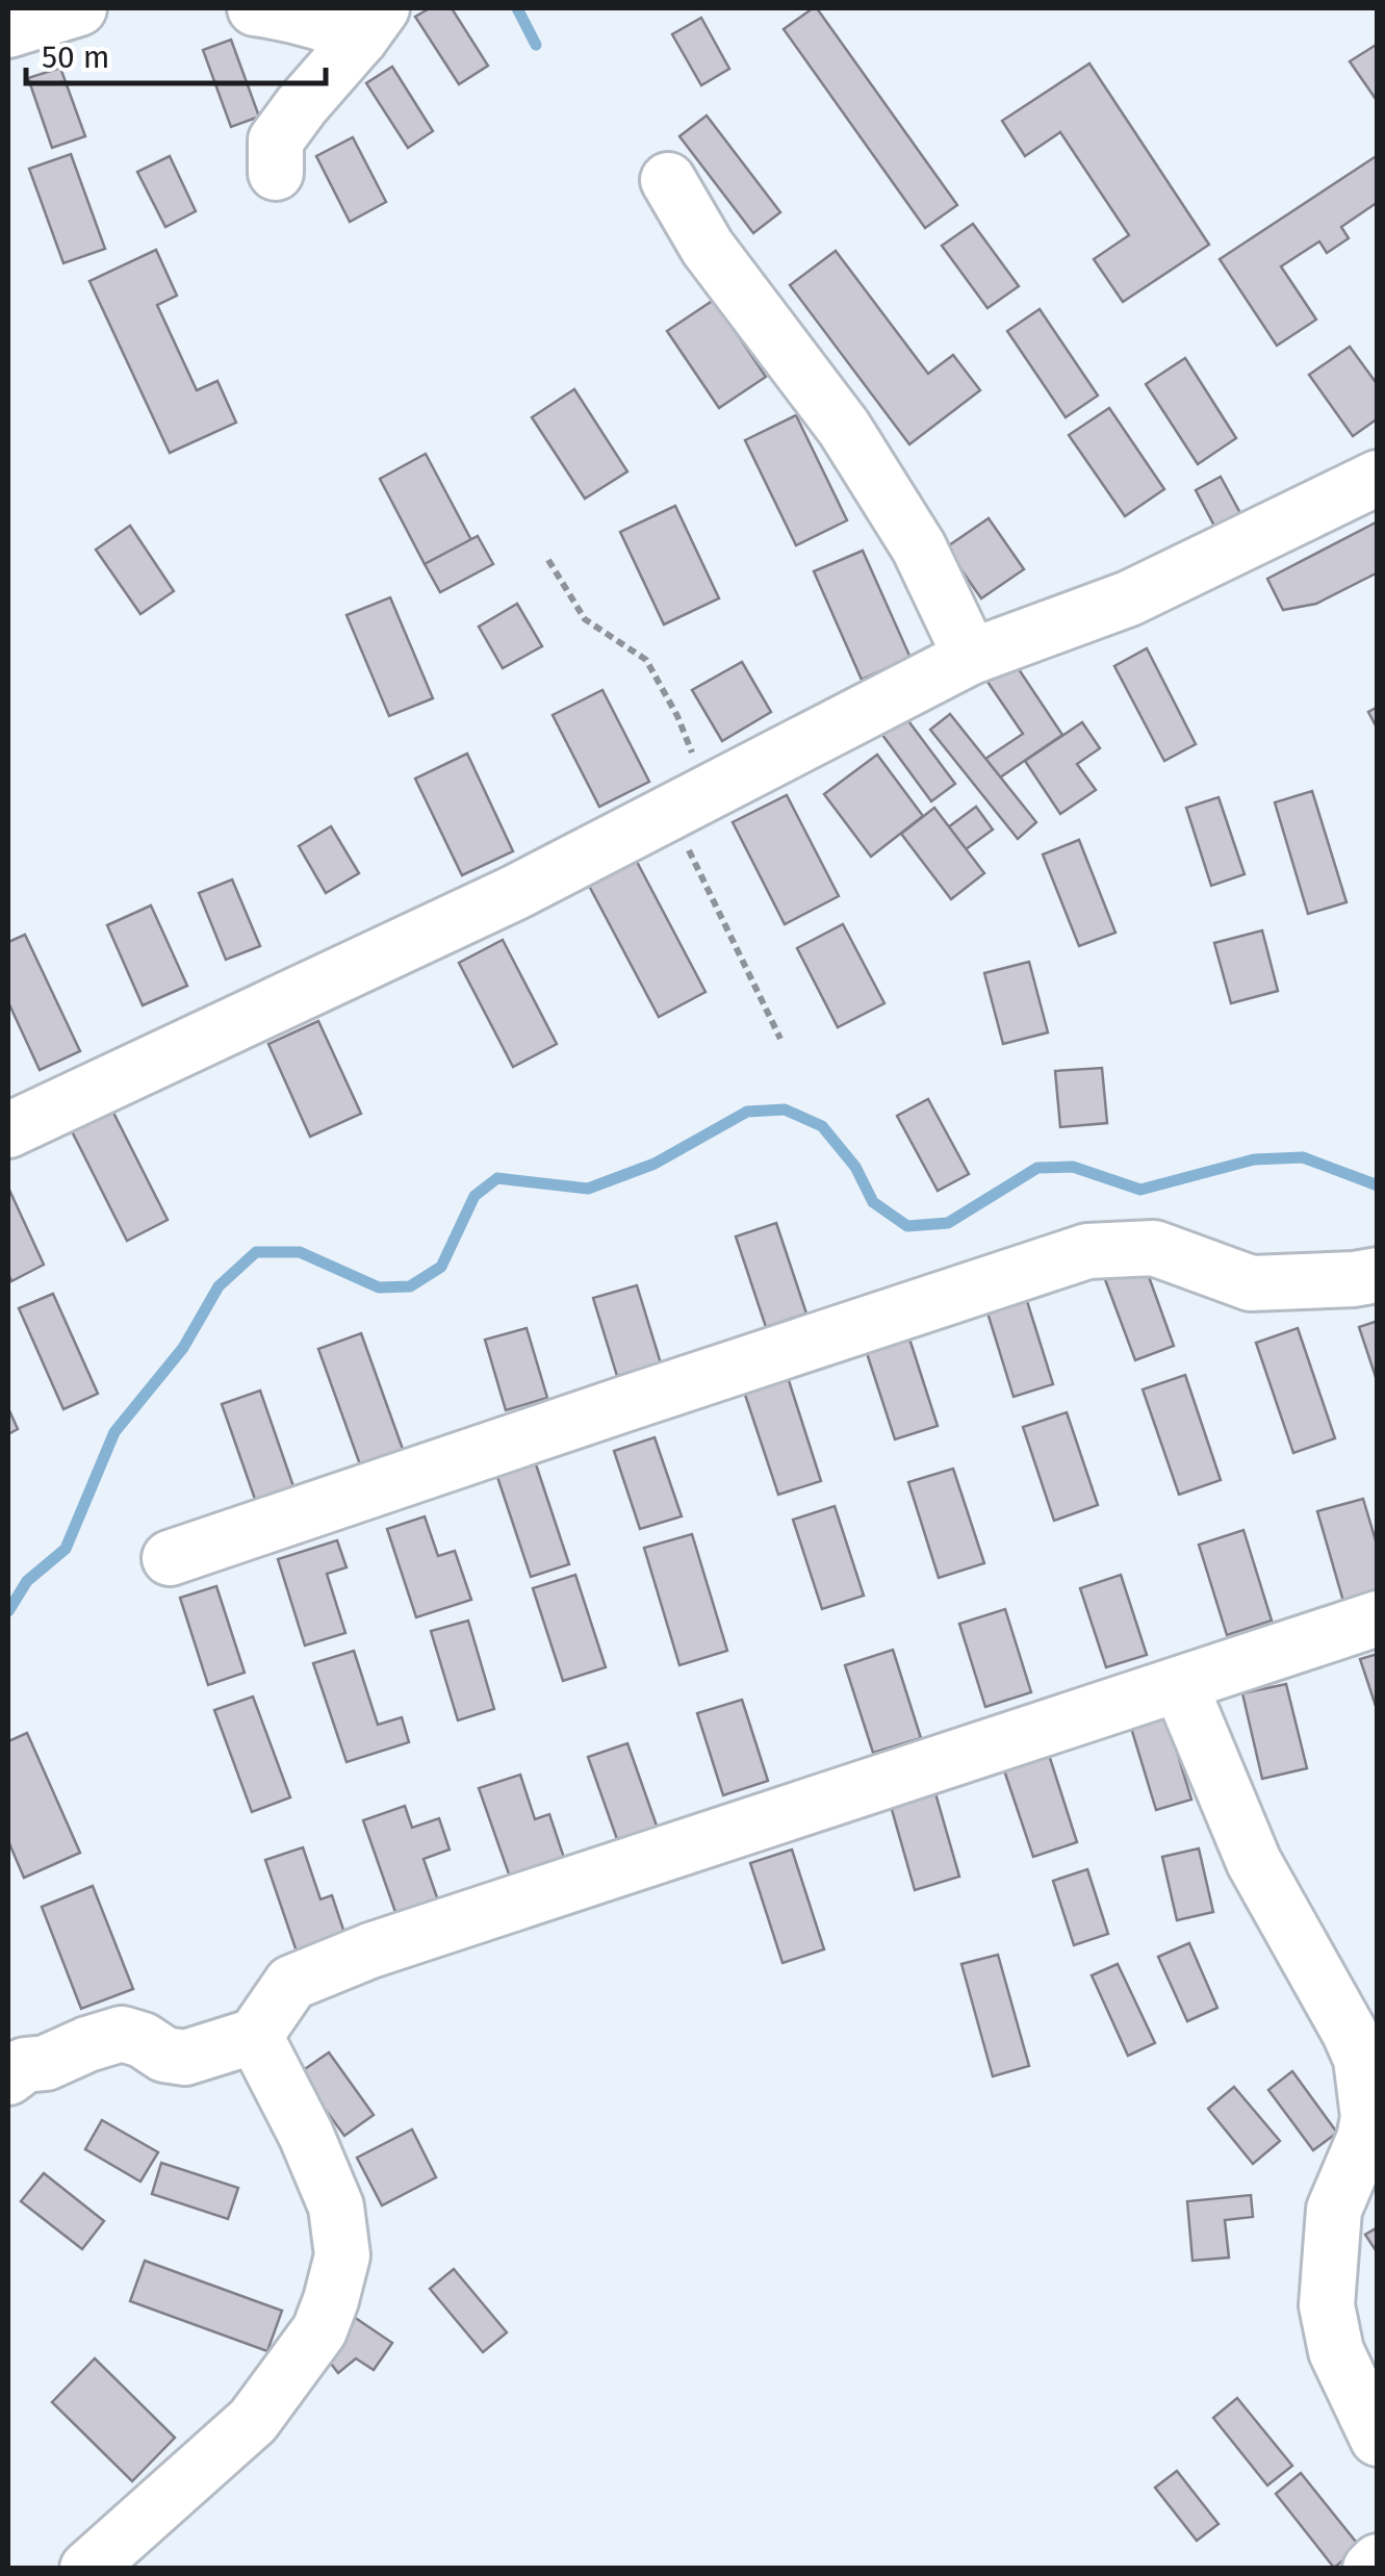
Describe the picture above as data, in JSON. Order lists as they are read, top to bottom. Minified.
{"scale_bar":"50 m"}
